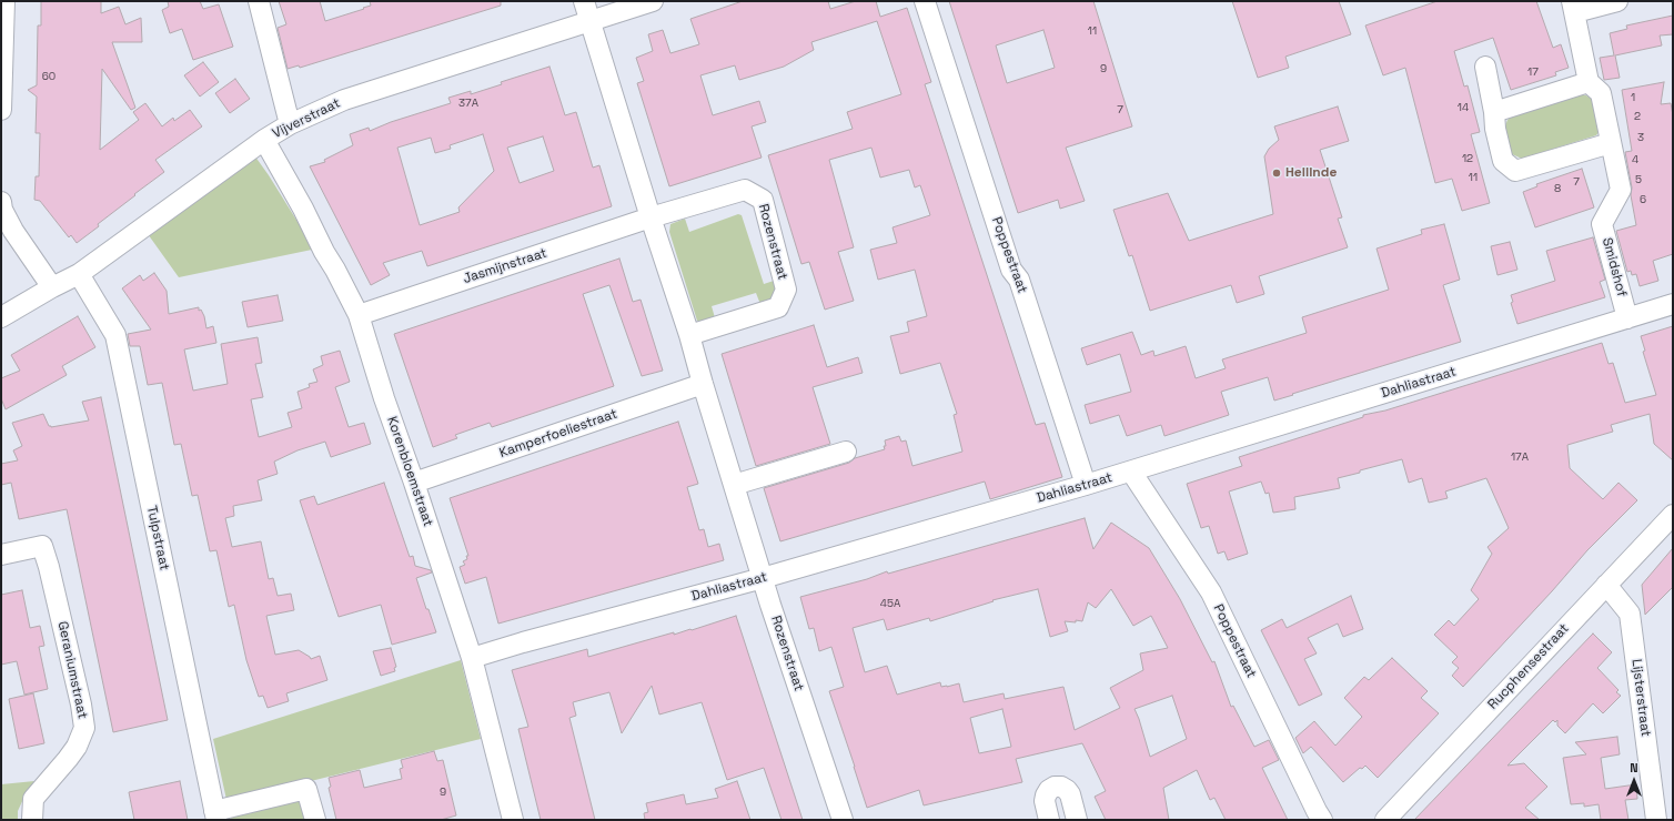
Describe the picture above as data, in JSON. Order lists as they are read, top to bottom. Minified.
{"streets":{"street":["Vijverstraat","Rozenstraat","Poppestraat","Jasmijnstraat","Smidshof","Dahliastraat","Kamperfoeliestraat","Korenbloemstraat","Tulpstraat","Rucphensestraat","Geraniumstraat","Lijsterstraat"]},"crossings":[["Vijverstraat","Rozenstraat"],["Vijverstraat","Korenbloemstraat"],["Vijverstraat","Tulpstraat"],["Rozenstraat","Jasmijnstraat"],["Rozenstraat","Dahliastraat"],["Rozenstraat","Kamperfoeliestraat"],["Poppestraat","Dahliastraat"],["Jasmijnstraat","Korenbloemstraat"],["Smidshof","Dahliastraat"],["Dahliastraat","Korenbloemstraat"],["Kamperfoeliestraat","Korenbloemstraat"],["Rucphensestraat","Lijsterstraat"]],"places":["Heilinde"],"house_numbers":["11","9","17","60","1","37A","14","7","2","3","12","4","11","5","7","8","6","17A","45A","9"],"north":"top"}
